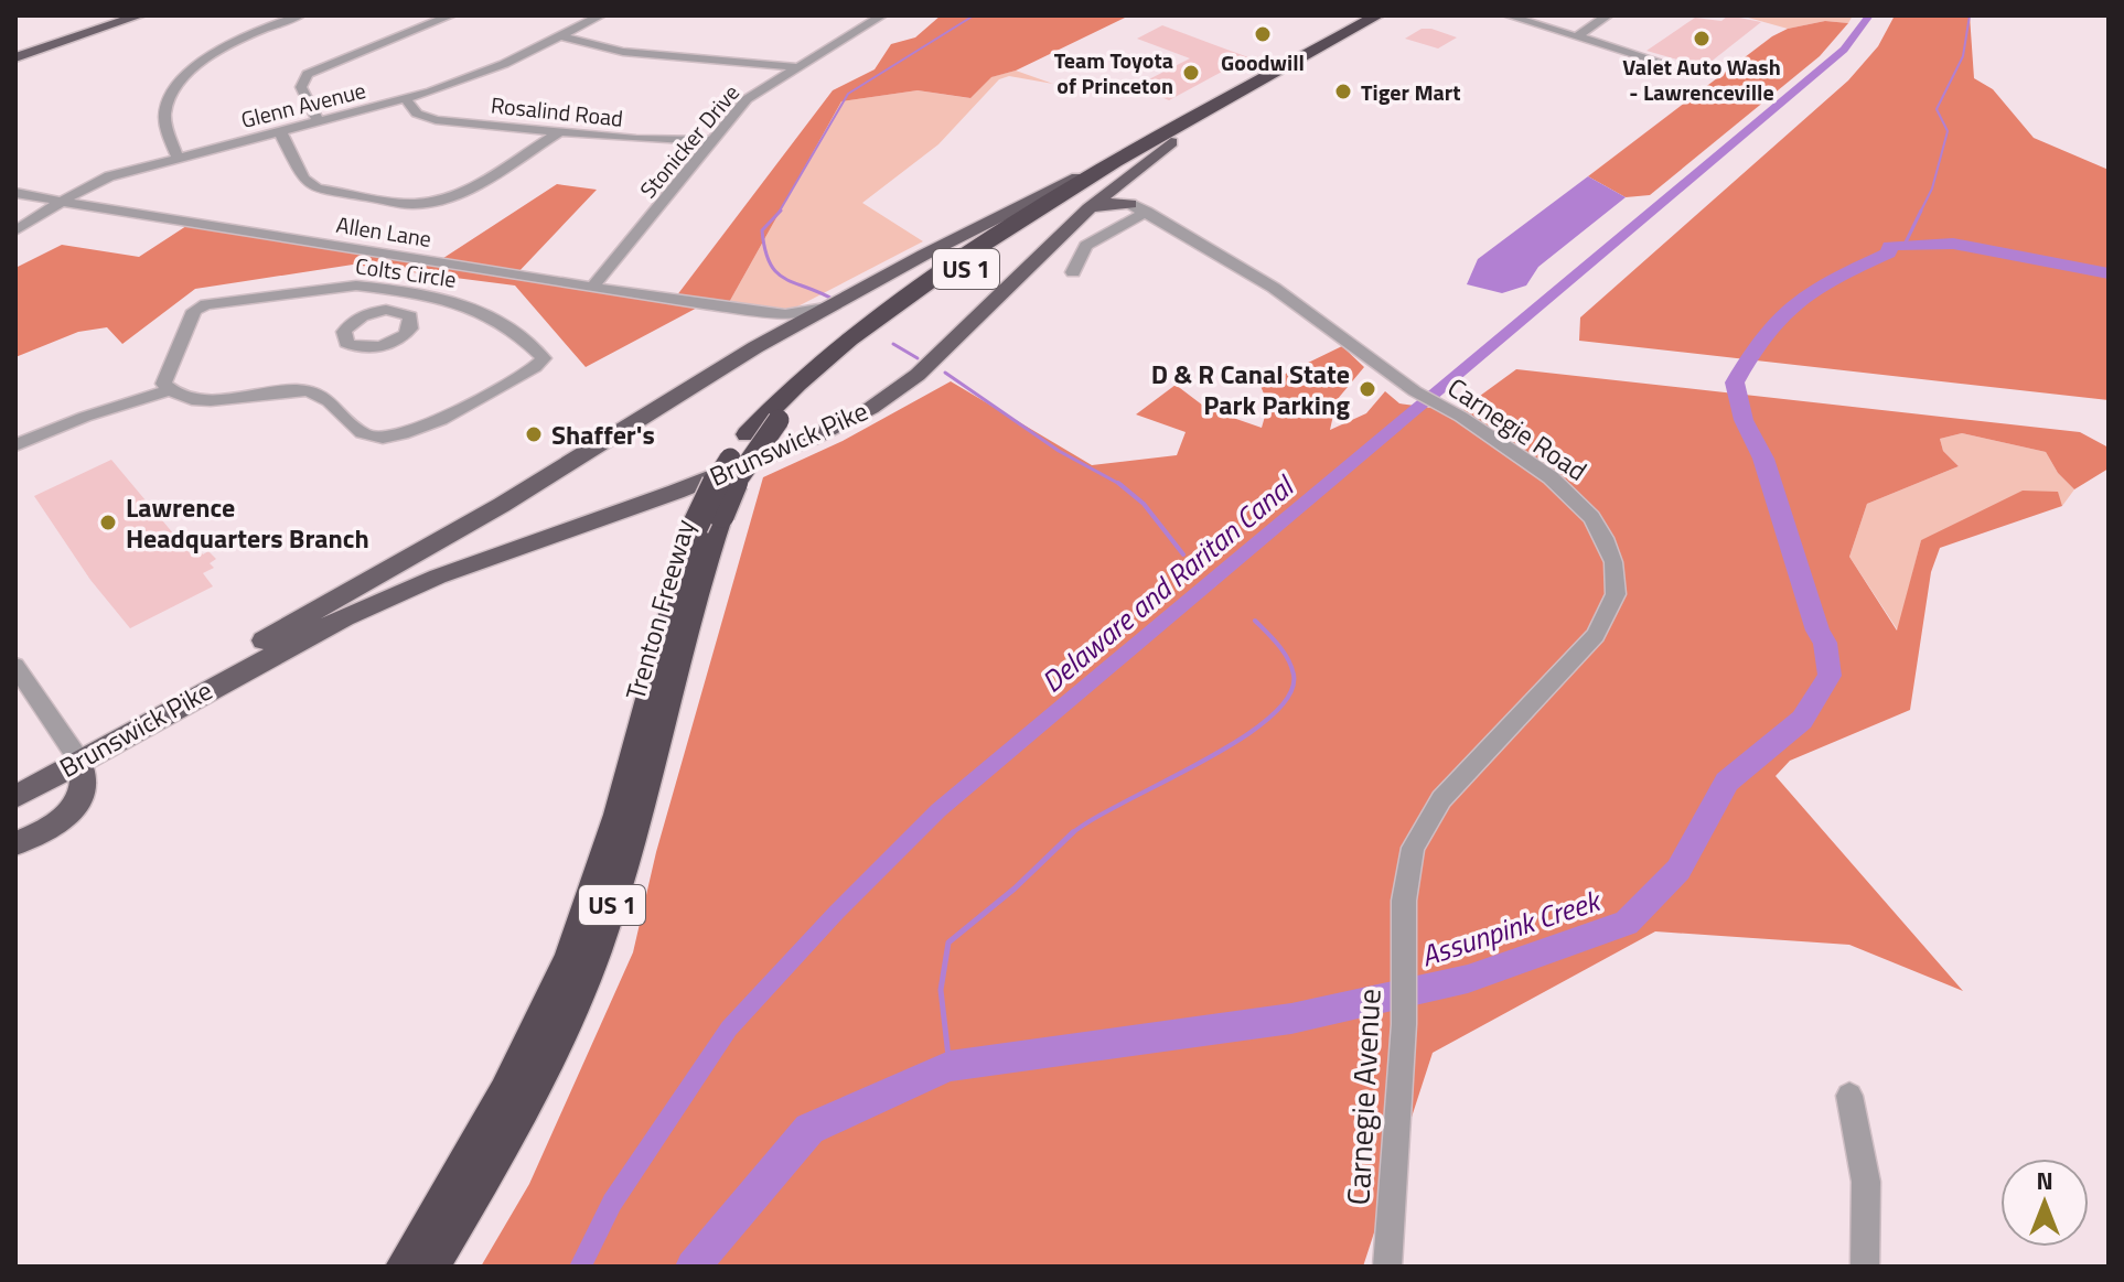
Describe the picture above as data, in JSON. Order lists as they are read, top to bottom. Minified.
{"streets":{"highway":["US 1","Brunswick Pike","Trenton Freeway"],"street":["Glenn Avenue","Rosalind Road","Stonicker Drive","Allen Lane","Colts Circle","Carnegie Road","Carnegie Avenue"]},"crossings":[["Glenn Avenue","Rosalind Road"],["Glenn Avenue","Allen Lane"],["Rosalind Road","Stonicker Drive"],["Stonicker Drive","Allen Lane"],["Allen Lane","Brunswick Pike"],["Carnegie Road","Carnegie Avenue"],["Brunswick Pike","Trenton Freeway"]],"water":["Delaware and Raritan Canal","Assunpink Creek"],"places":["Goodwill","Valet Auto Wash - Lawrenceville","Team Toyota of Princeton","Tiger Mart","D & R Canal State Park Parking","Shaffer's","Lawrence Headquarters Branch"],"north":"top"}
